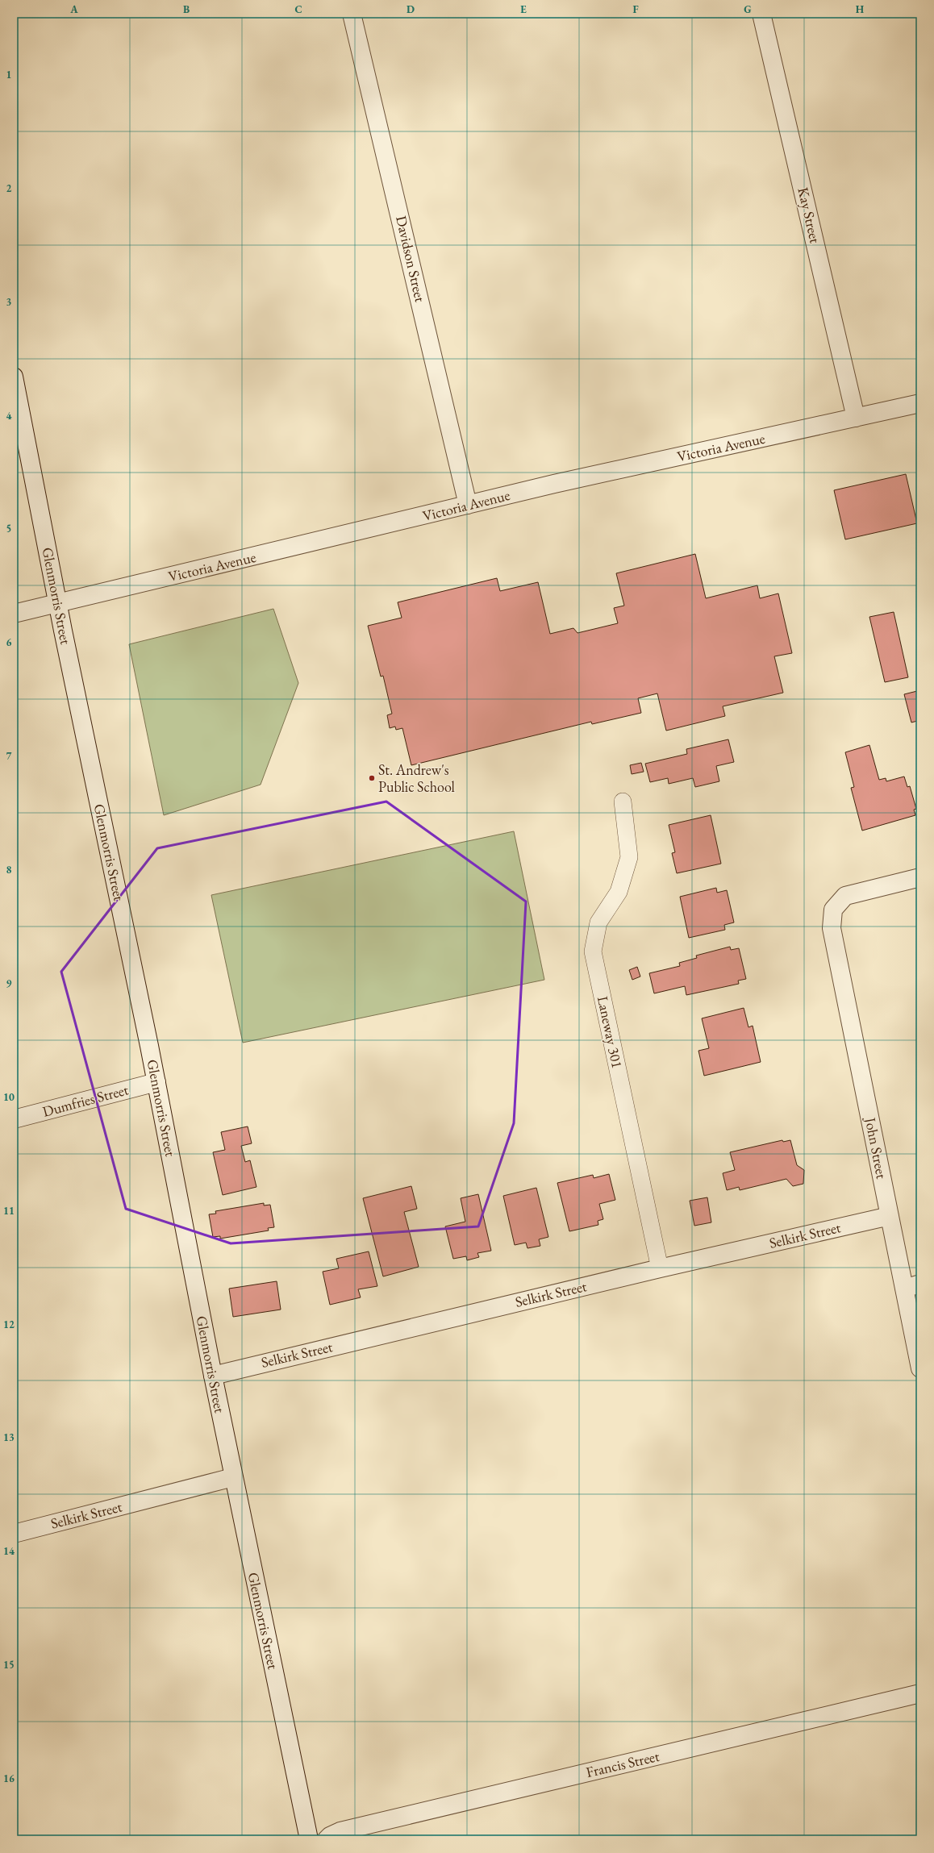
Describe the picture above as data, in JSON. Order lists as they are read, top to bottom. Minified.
{"streets":{"street":["Kay Street","Davidson Street","Victoria Avenue","Glenmorris Street","Dumfries Street","John Street","Selkirk Street","Francis Street"],"lane":["Laneway 301"]},"crossings":[["Kay Street","Victoria Avenue"],["Davidson Street","Victoria Avenue"],["Victoria Avenue","Glenmorris Street"],["Glenmorris Street","Dumfries Street"],["Glenmorris Street","Selkirk Street"],["Laneway 301","Selkirk Street"],["John Street","Selkirk Street"]],"places":["St. Andrew's Public School"],"grid":{"columns":["A","B","C","D","E","F","G","H"],"rows":["1","2","3","4","5","6","7","8","9","10","11","12","13","14","15","16"]}}
